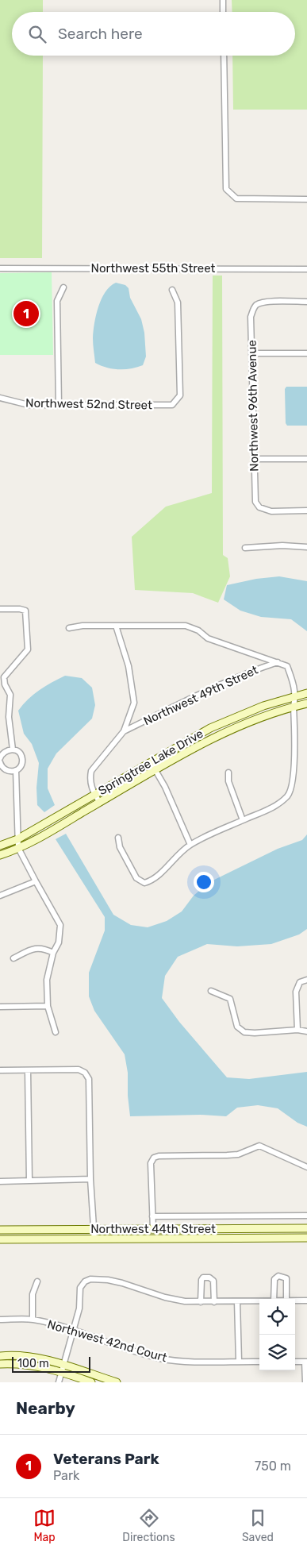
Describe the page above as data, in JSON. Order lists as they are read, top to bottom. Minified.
{"streets":{"street":["Northwest 55th Street","Northwest 52nd Street","Northwest 96th Avenue","Northwest 49th Street","Springtree Lake Drive","Northwest 44th Street","Northwest 42nd Court"]},"scale_bar":"100 m","page":{"search":"Search here","pins":"1","scale":"100 m","heading":"Nearby","list":[{"mark":"1","name":"Veterans Park","note":"Park","value":"750 m"}],"nav":["Map","Directions","Saved"]}}
